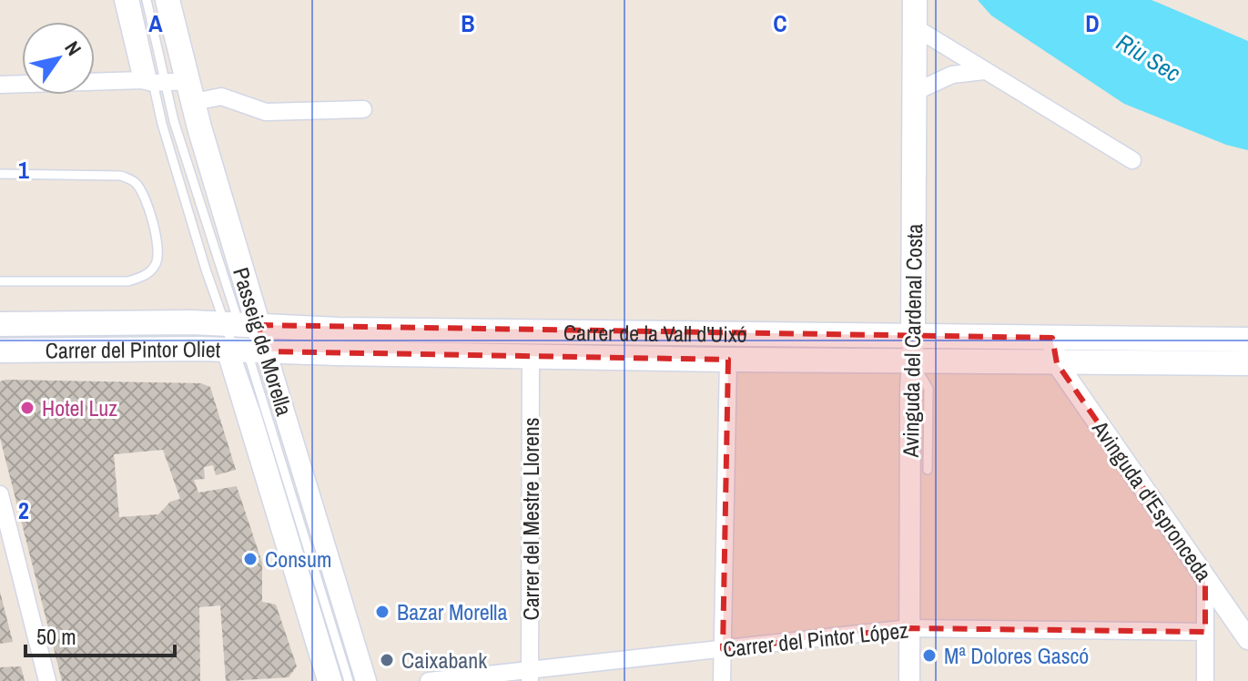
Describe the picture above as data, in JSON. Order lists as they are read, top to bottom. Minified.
{"streets":{"main road":["Carrer de la Vall d'Uixó","Avinguda del Cardenal Costa","Passeig de Morella","Carrer del Pintor Oliet"],"street":["Avinguda d'Espronceda","Carrer del Mestre Llorens","Carrer del Pintor López"]},"crossings":[["Carrer de la Vall d'Uixó","Avinguda del Cardenal Costa"],["Carrer de la Vall d'Uixó","Passeig de Morella"],["Carrer de la Vall d'Uixó","Carrer del Pintor Oliet"],["Carrer de la Vall d'Uixó","Avinguda d'Espronceda"],["Carrer de la Vall d'Uixó","Carrer del Mestre Llorens"],["Avinguda del Cardenal Costa","Carrer del Pintor López"],["Passeig de Morella","Carrer del Pintor Oliet"],["Carrer del Mestre Llorens","Carrer del Pintor López"]],"water":["Riu Sec"],"places":["Hotel Luz","Consum","Bazar Morella","Mª Dolores Gascó","Caixabank"],"scale_bar":"50 m","north":"top right","grid":{"columns":["A","B","C","D"],"rows":["1","2"]}}
